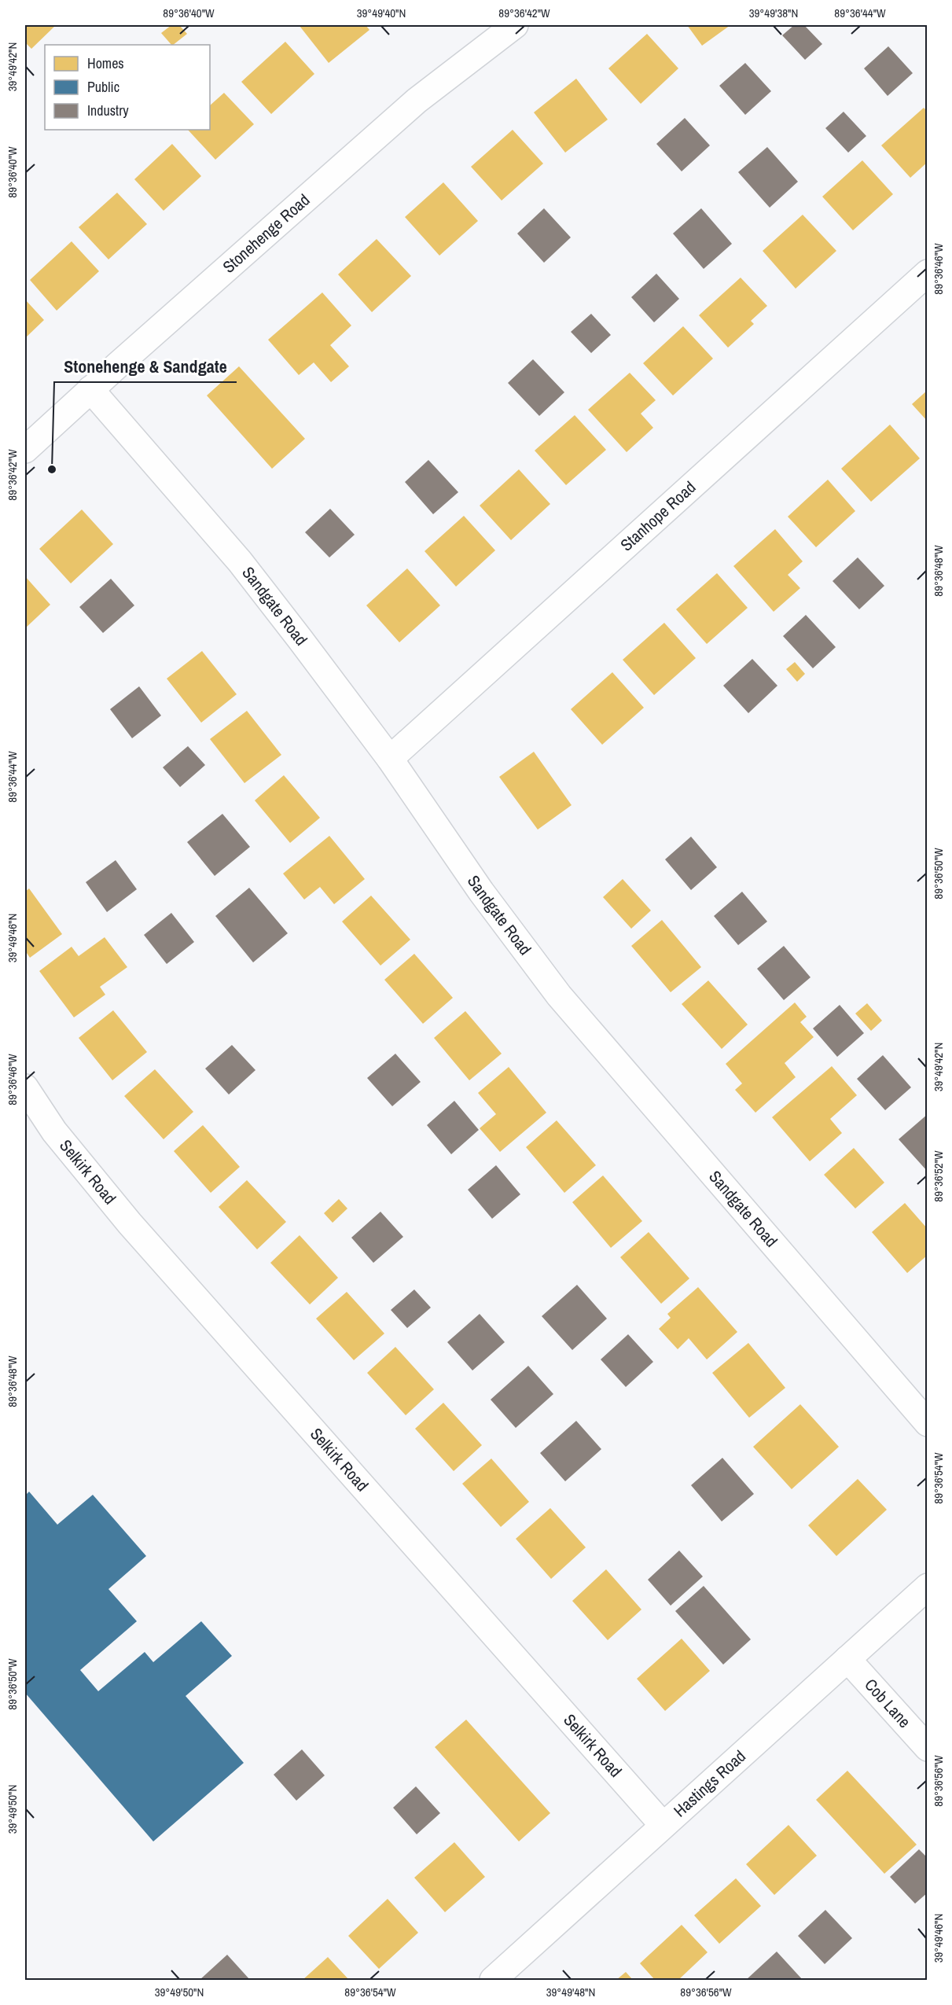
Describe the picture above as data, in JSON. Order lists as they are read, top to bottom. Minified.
{"streets":{"street":["Stonehenge Road","Stanhope Road","Sandgate Road","Selkirk Road","Cob Lane","Hastings Road"]},"crossings":[["Stonehenge Road","Sandgate Road"],["Stanhope Road","Sandgate Road"],["Selkirk Road","Hastings Road"],["Cob Lane","Hastings Road"]],"places":["Stonehenge & Sandgate"],"legend":["Homes","Public","Industry"],"coordinates":["89°36'40\"W","39°49'40\"N","89°36'42\"W","39°49'38\"N","89°36'44\"W","39°49'42\"N","89°36'46\"W","89°36'48\"W","89°36'50\"W","39°49'46\"N","89°36'52\"W","89°36'54\"W","89°36'56\"W","39°49'50\"N","39°49'48\"N"]}
